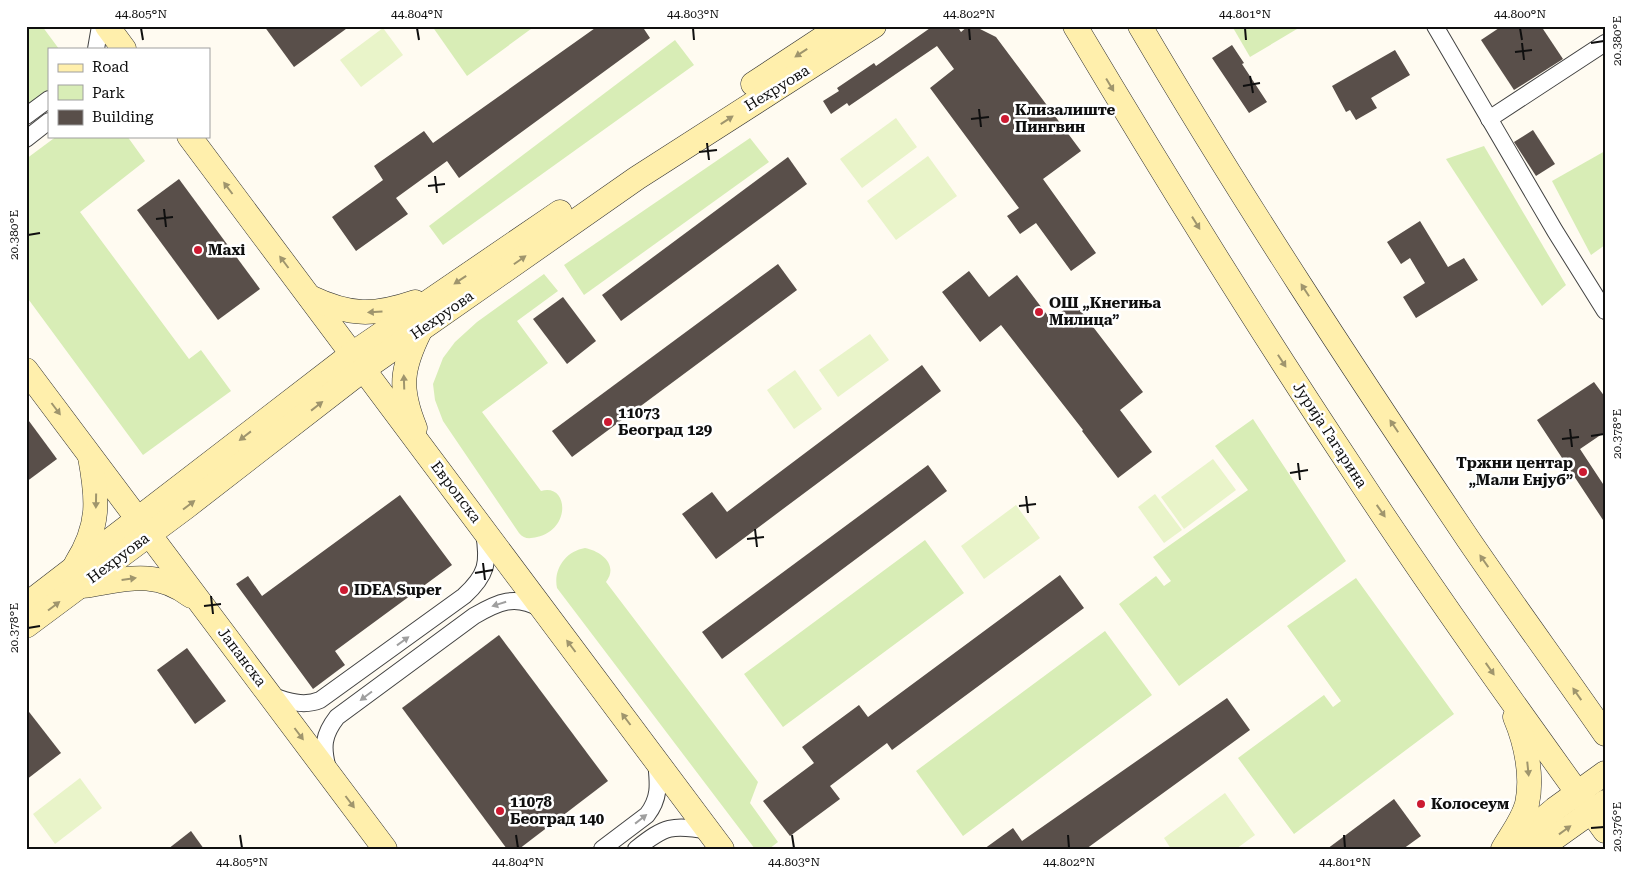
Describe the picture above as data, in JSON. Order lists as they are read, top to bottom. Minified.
{"streets":{"street":["Нехруова","Јурија Гагарина","Европска","Јапанска"]},"crossings":[["Нехруова","Европска"],["Нехруова","Јапанска"]],"one_way":["Европска","Јапанска"],"places":["Клизалиште Пингвин","Maxi","ОШ „Кнегиња Милица”","11073 Београд 129","Тржни центар „Мали Енјуб”","IDEA Super","Колосеум","11078 Београд 140"],"legend":["Road","Park","Building"],"coordinates":["44.805°N","44.804°N","44.803°N","44.802°N","44.801°N","44.800°N","20.380°E","20.378°E","20.376°E"]}
